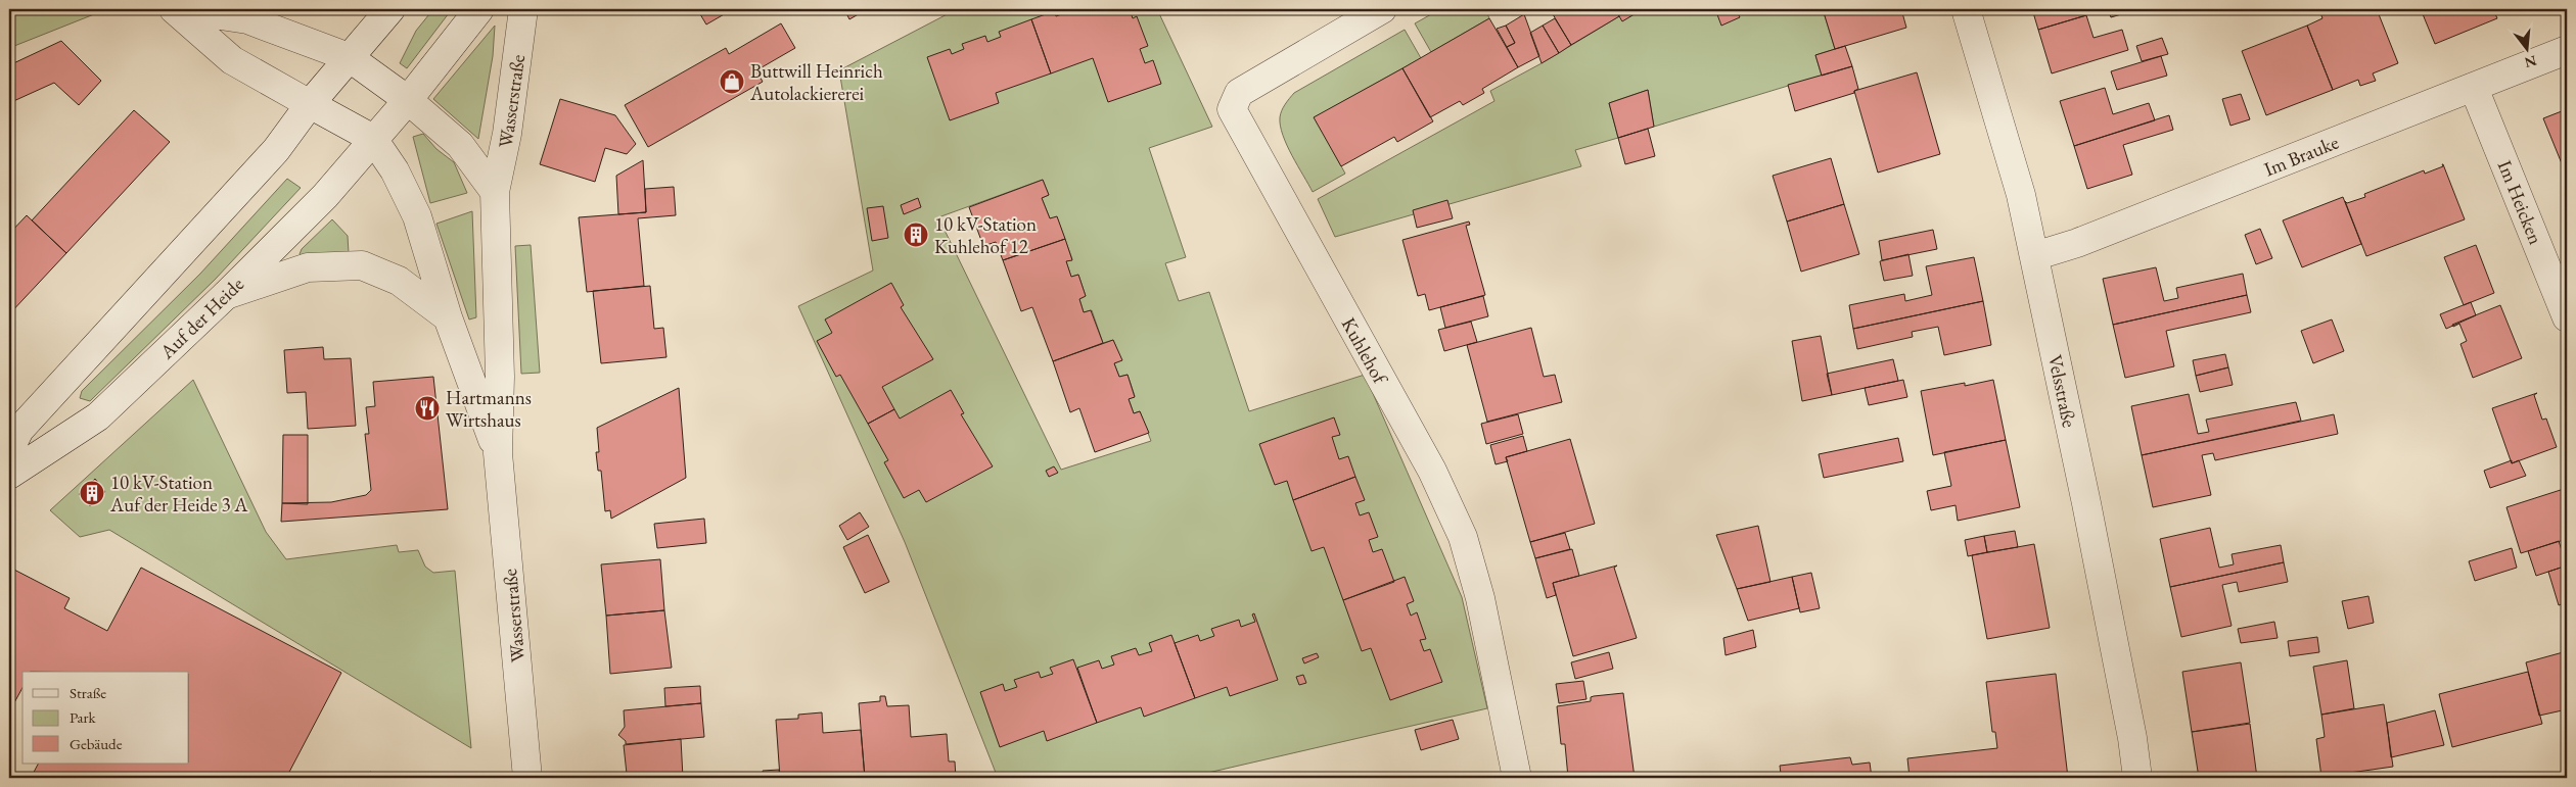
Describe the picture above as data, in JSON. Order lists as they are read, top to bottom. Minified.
{"streets":{"street":["Wasserstraße","Im Brauke","Im Heicken","Auf der Heide","Kuhlehof","Velsstraße"]},"crossings":[["Wasserstraße","Auf der Heide"],["Im Brauke","Im Heicken"],["Im Brauke","Velsstraße"]],"places":{"shop":["Buttwill Heinrich Autolackiererei"],"building":["10 kV-Station Kuhlehof 12","10 kV-Station Auf der Heide 3 A"],"restaurant":["Hartmanns Wirtshaus"]},"legend":["Straße","Park","Gebäude"],"north":"bottom"}
